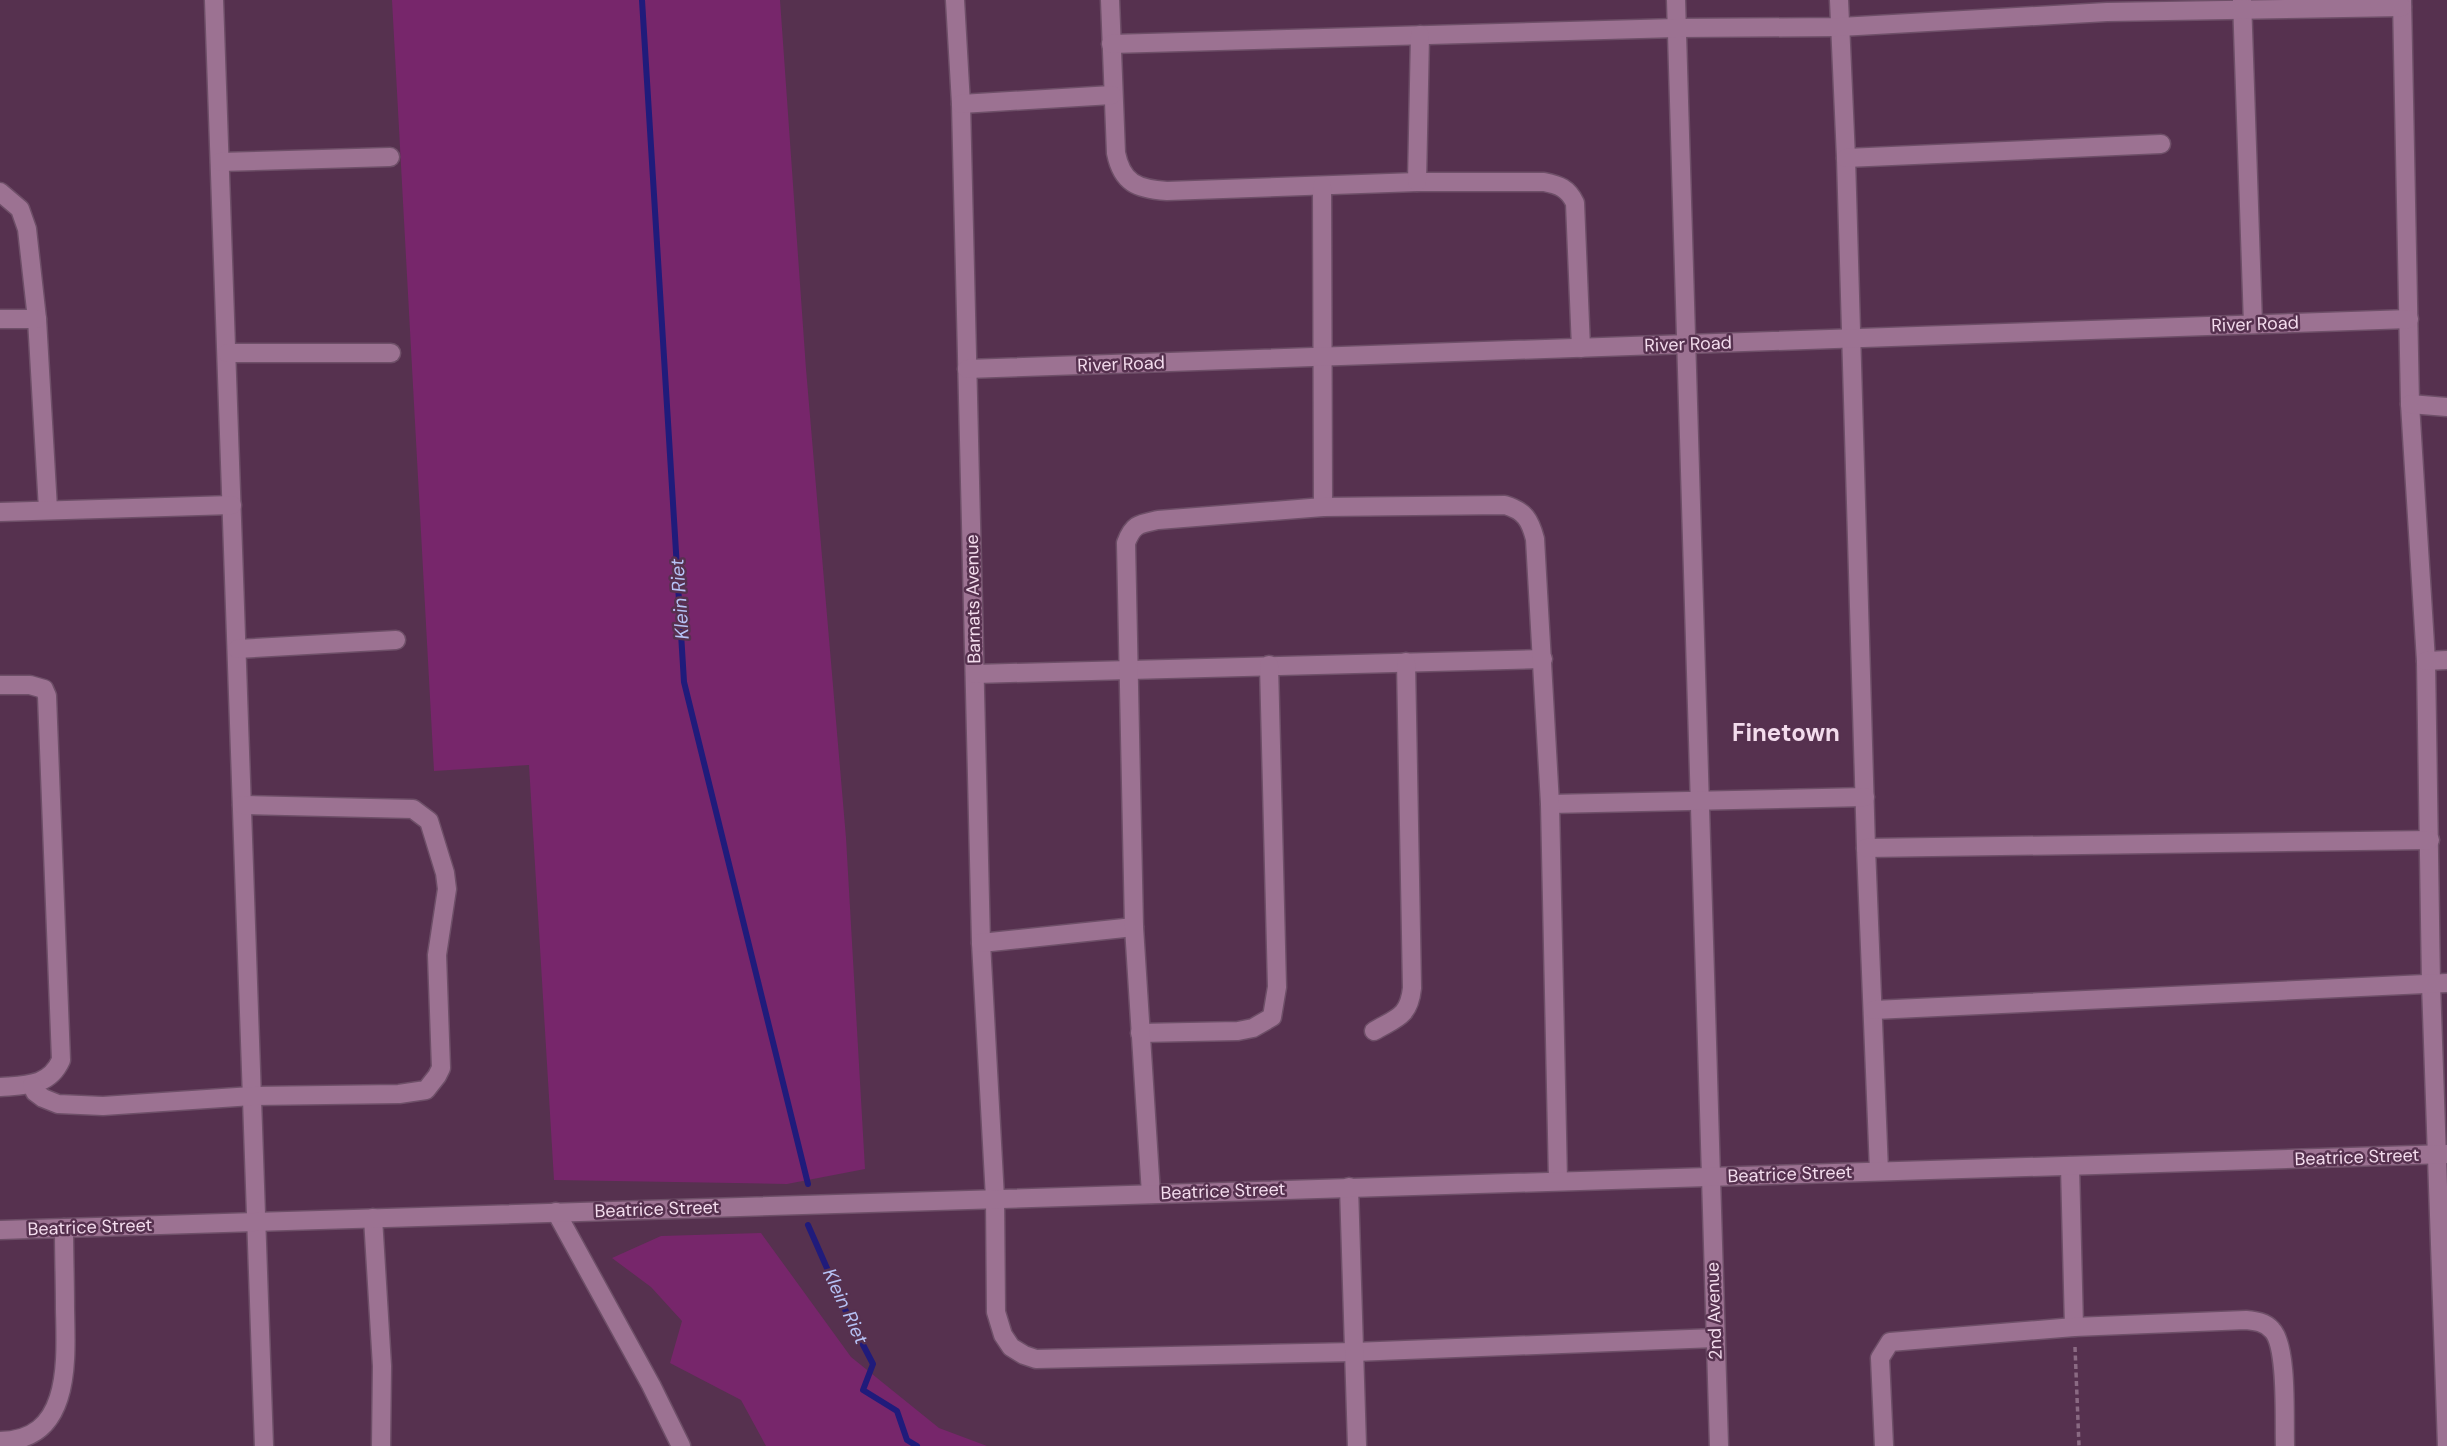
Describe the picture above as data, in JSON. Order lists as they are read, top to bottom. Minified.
{"streets":{"street":["River Road","Barnats Avenue","Beatrice Street","2nd Avenue"]},"crossings":[["River Road","Barnats Avenue"],["River Road","2nd Avenue"],["Barnats Avenue","Beatrice Street"],["Barnats Avenue","2nd Avenue"],["Beatrice Street","2nd Avenue"]],"districts":["Finetown"],"water":["Klein Riet"]}
